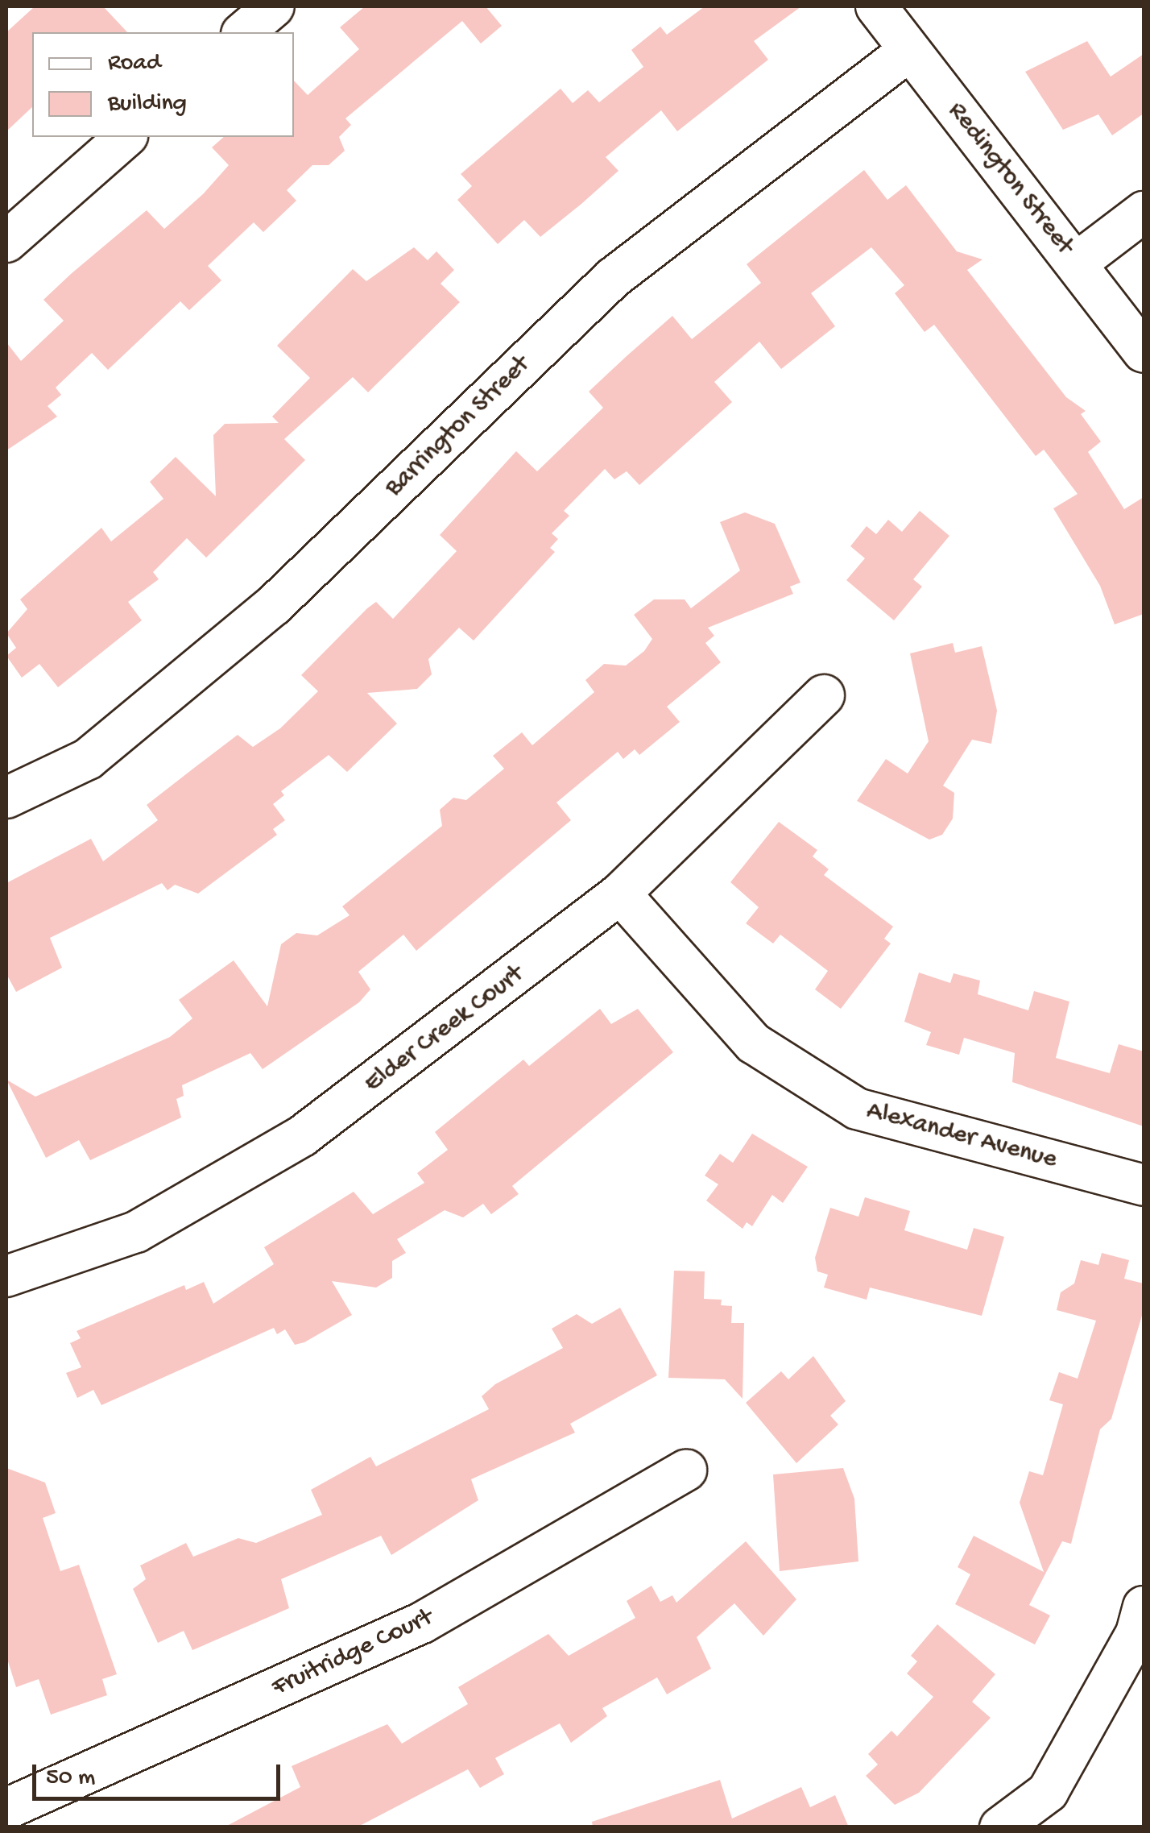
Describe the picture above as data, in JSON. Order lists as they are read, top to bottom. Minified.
{"streets":{"street":["Redington Street","Barrington Street","Elder Creek Court","Alexander Avenue","Fruitridge Court"]},"crossings":[["Redington Street","Barrington Street"],["Elder Creek Court","Alexander Avenue"]],"legend":["Road","Building"],"scale_bar":"50 m"}
